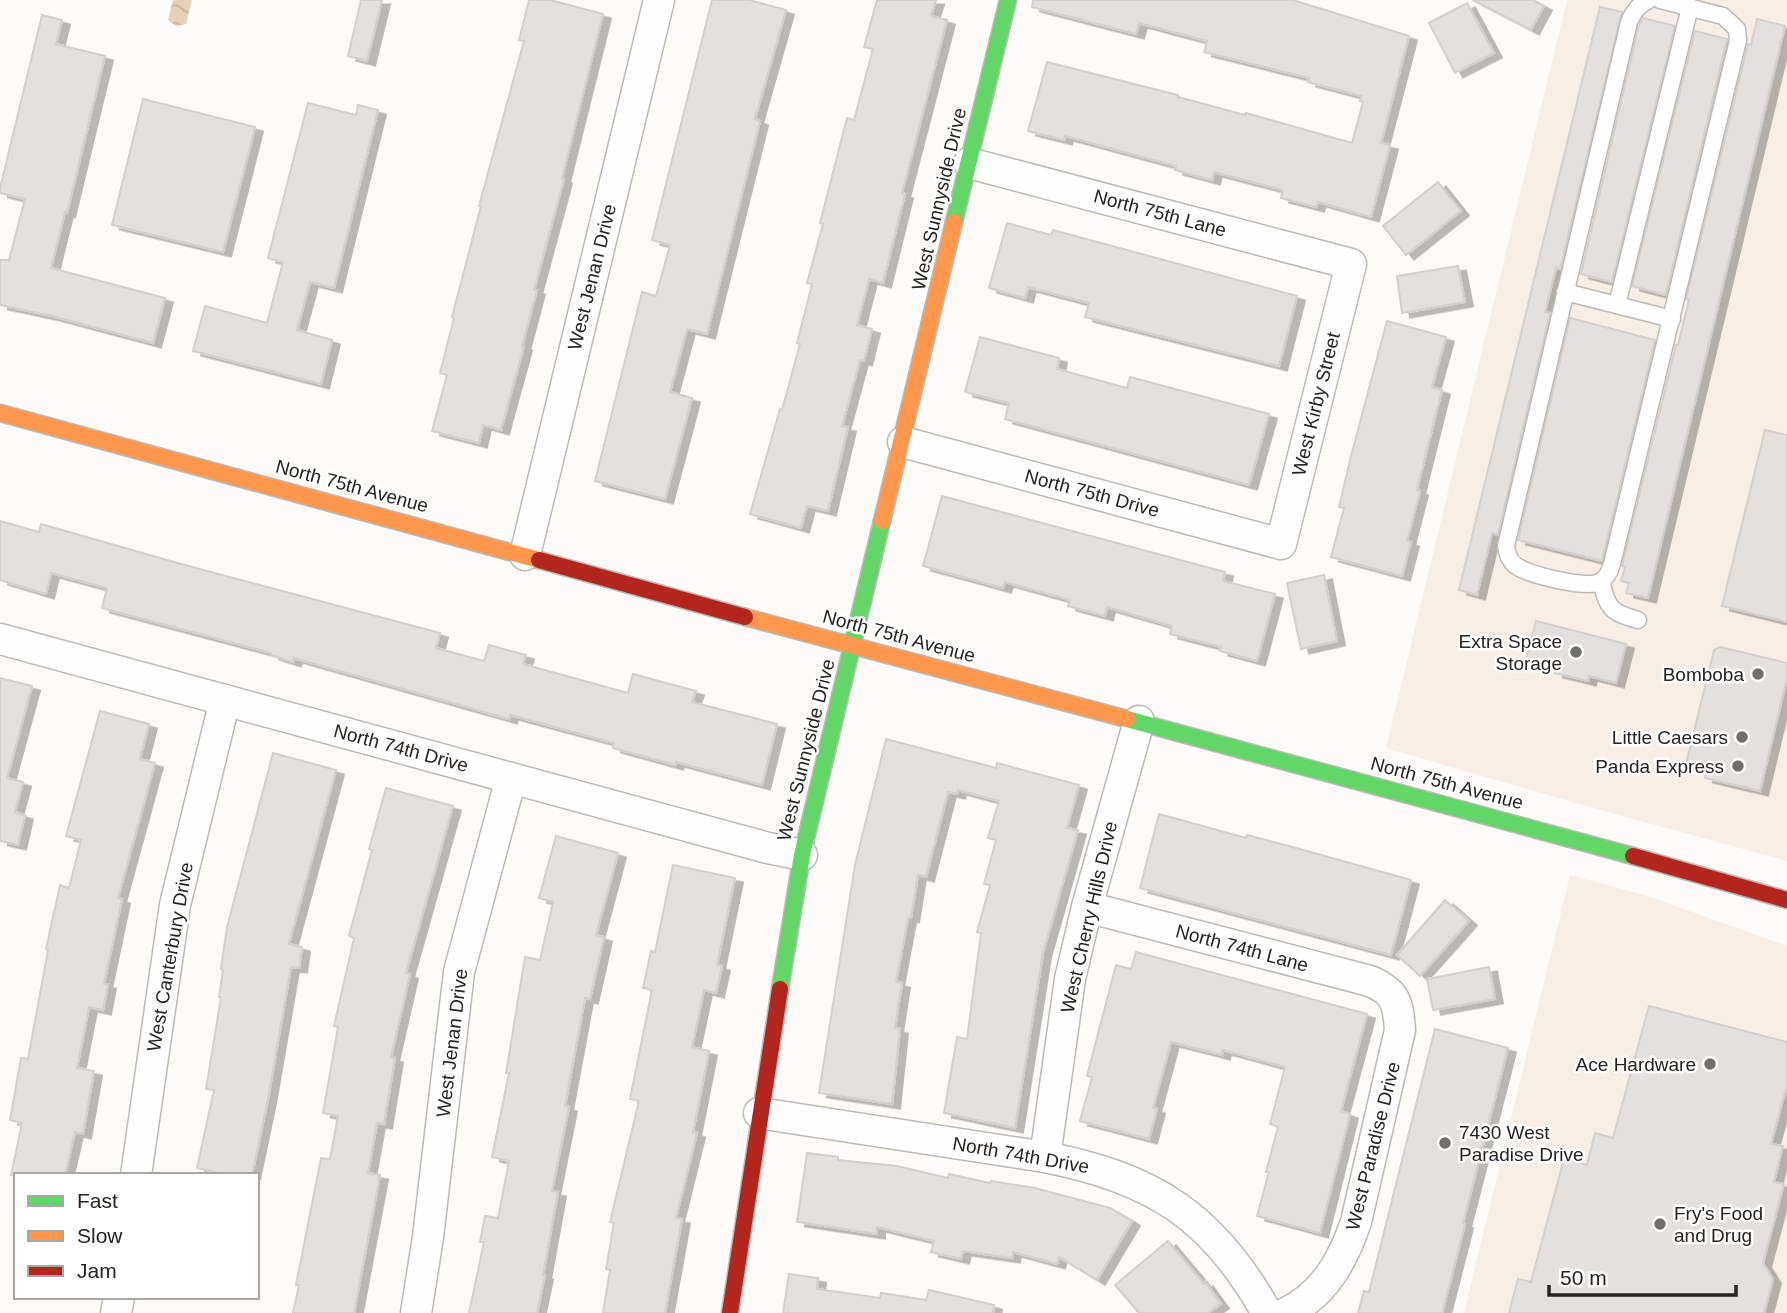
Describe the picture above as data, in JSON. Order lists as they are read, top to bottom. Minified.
{"streets":{"main road":["West Sunnyside Drive","North 75th Avenue"],"street":["North 75th Lane","West Jenan Drive","West Kirby Street","North 75th Drive","North 74th Drive","West Cherry Hills Drive","North 74th Lane","West Canterbury Drive","West Paradise Drive"]},"crossings":[["West Sunnyside Drive","North 75th Lane"],["West Sunnyside Drive","North 75th Avenue"],["West Sunnyside Drive","North 75th Drive"],["West Sunnyside Drive","North 74th Drive"],["North 75th Lane","West Kirby Street"],["West Jenan Drive","North 75th Avenue"],["West Jenan Drive","North 74th Drive"],["West Kirby Street","North 75th Drive"],["North 75th Avenue","West Cherry Hills Drive"],["North 74th Drive","West Cherry Hills Drive"],["North 74th Drive","West Canterbury Drive"],["West Cherry Hills Drive","North 74th Lane"],["North 74th Lane","West Paradise Drive"]],"places":["Extra Space Storage","Bomboba","Little Caesars","Panda Express","Ace Hardware","7430 West Paradise Drive","Fry's Food and Drug"],"legend":["Fast","Slow","Jam"],"scale_bar":"50 m"}
